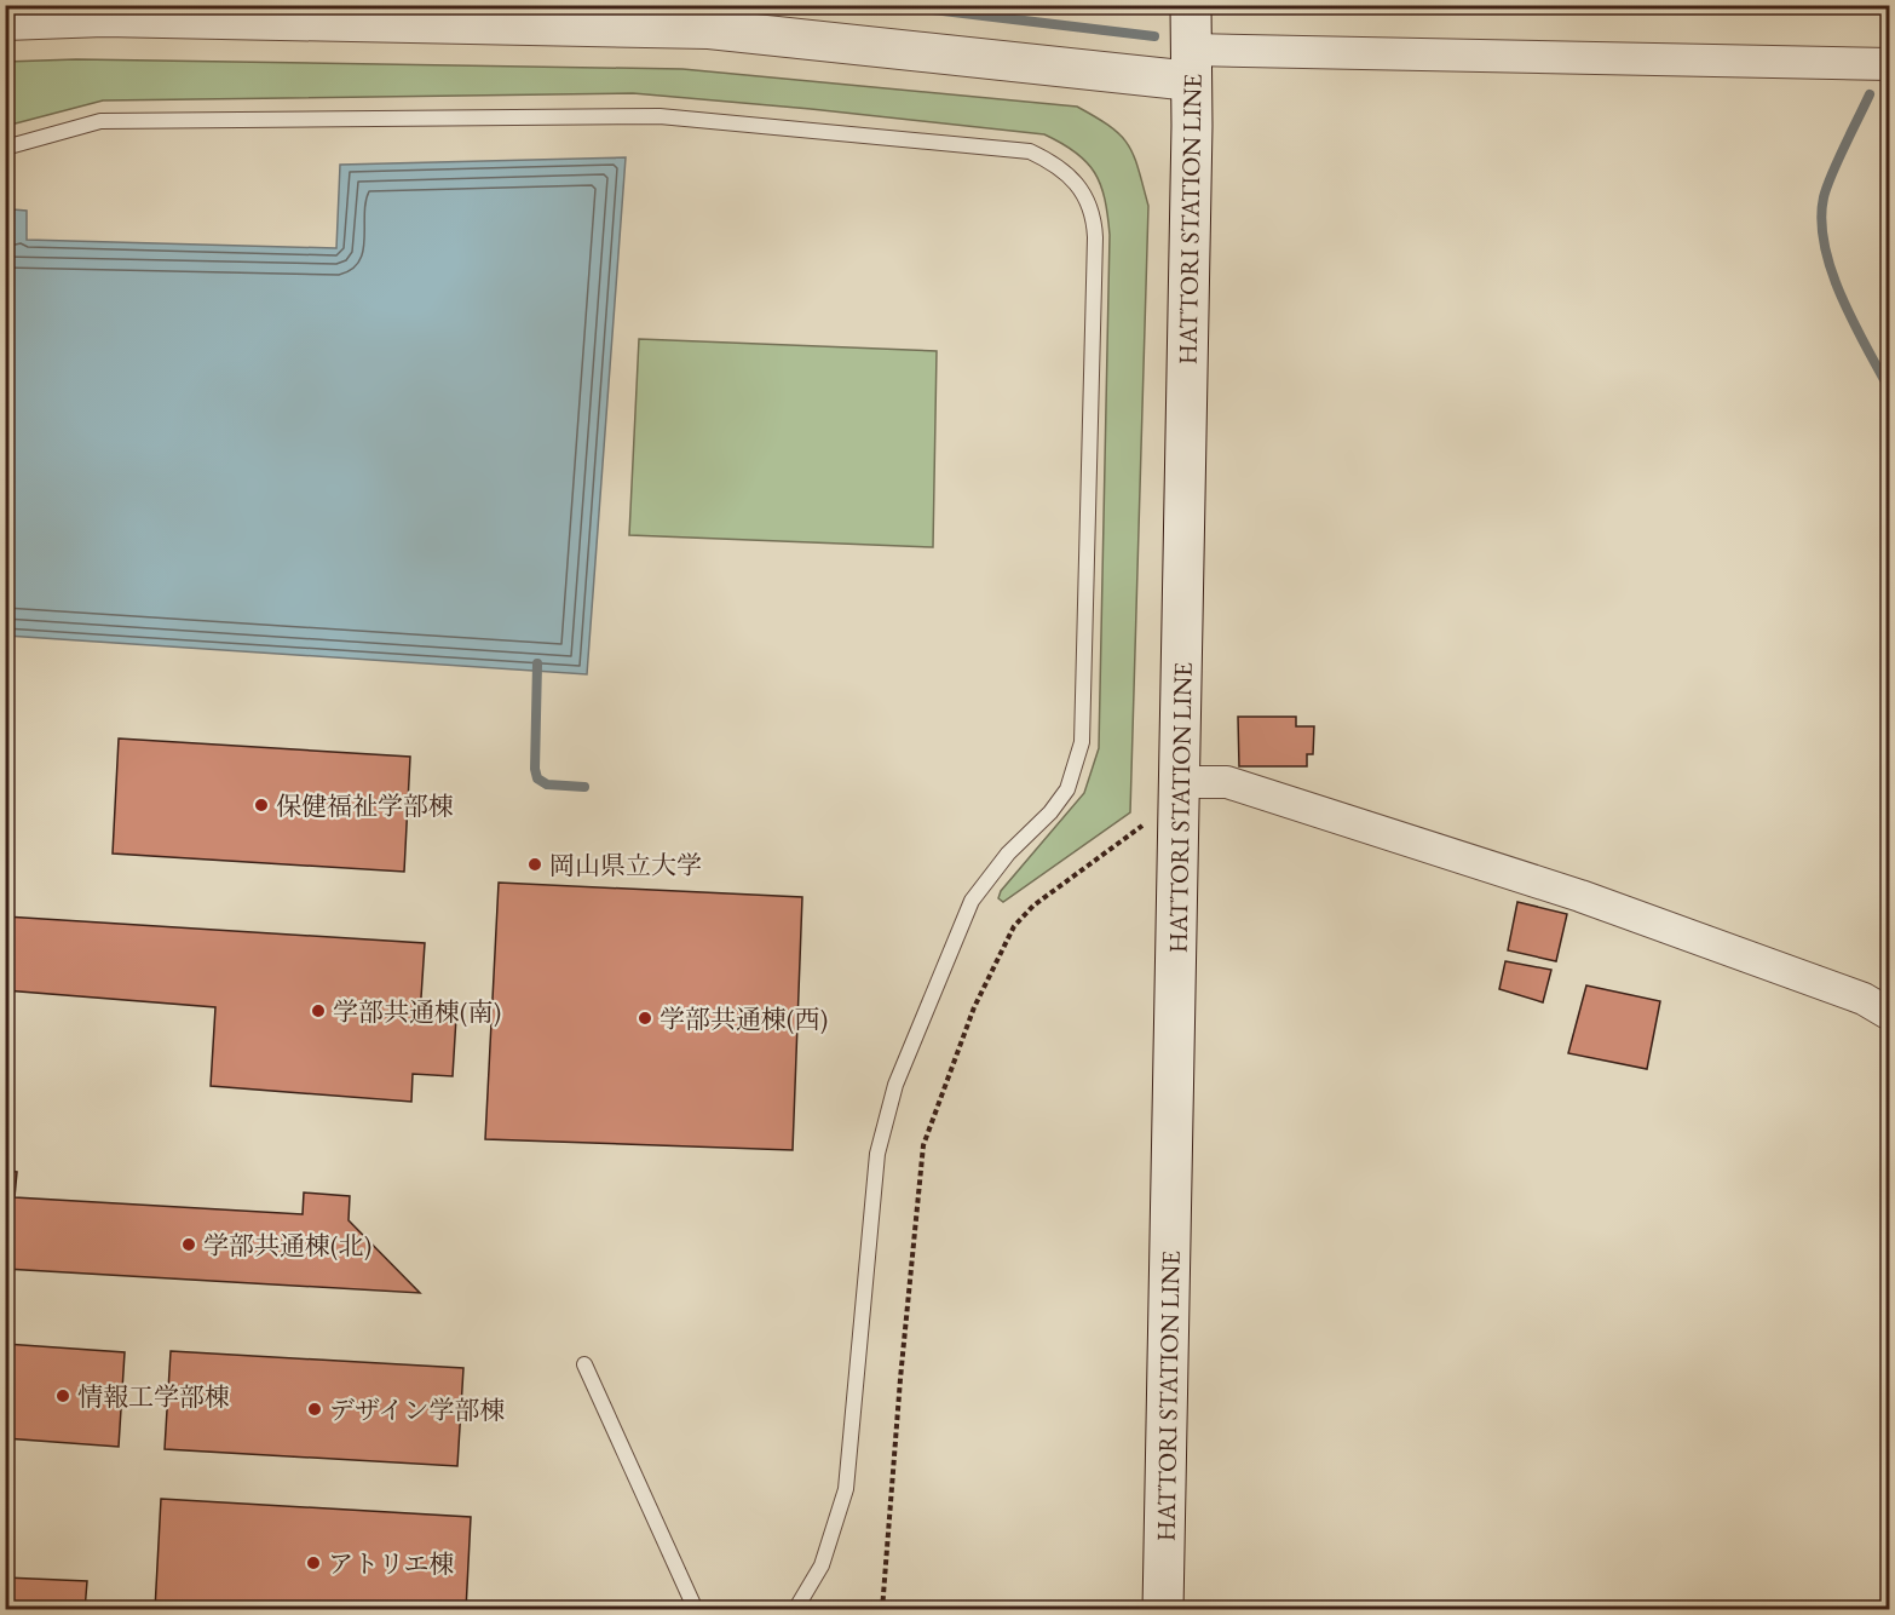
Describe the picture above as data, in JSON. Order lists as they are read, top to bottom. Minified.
{"streets":{"main road":["HATTORI STATION LINE"]},"places":["保健福祉学部棟","岡山県立大学","学部共通棟(南)","学部共通棟(西)","学部共通棟(北)","情報工学部棟","デザイン学部棟","アトリエ棟"]}
